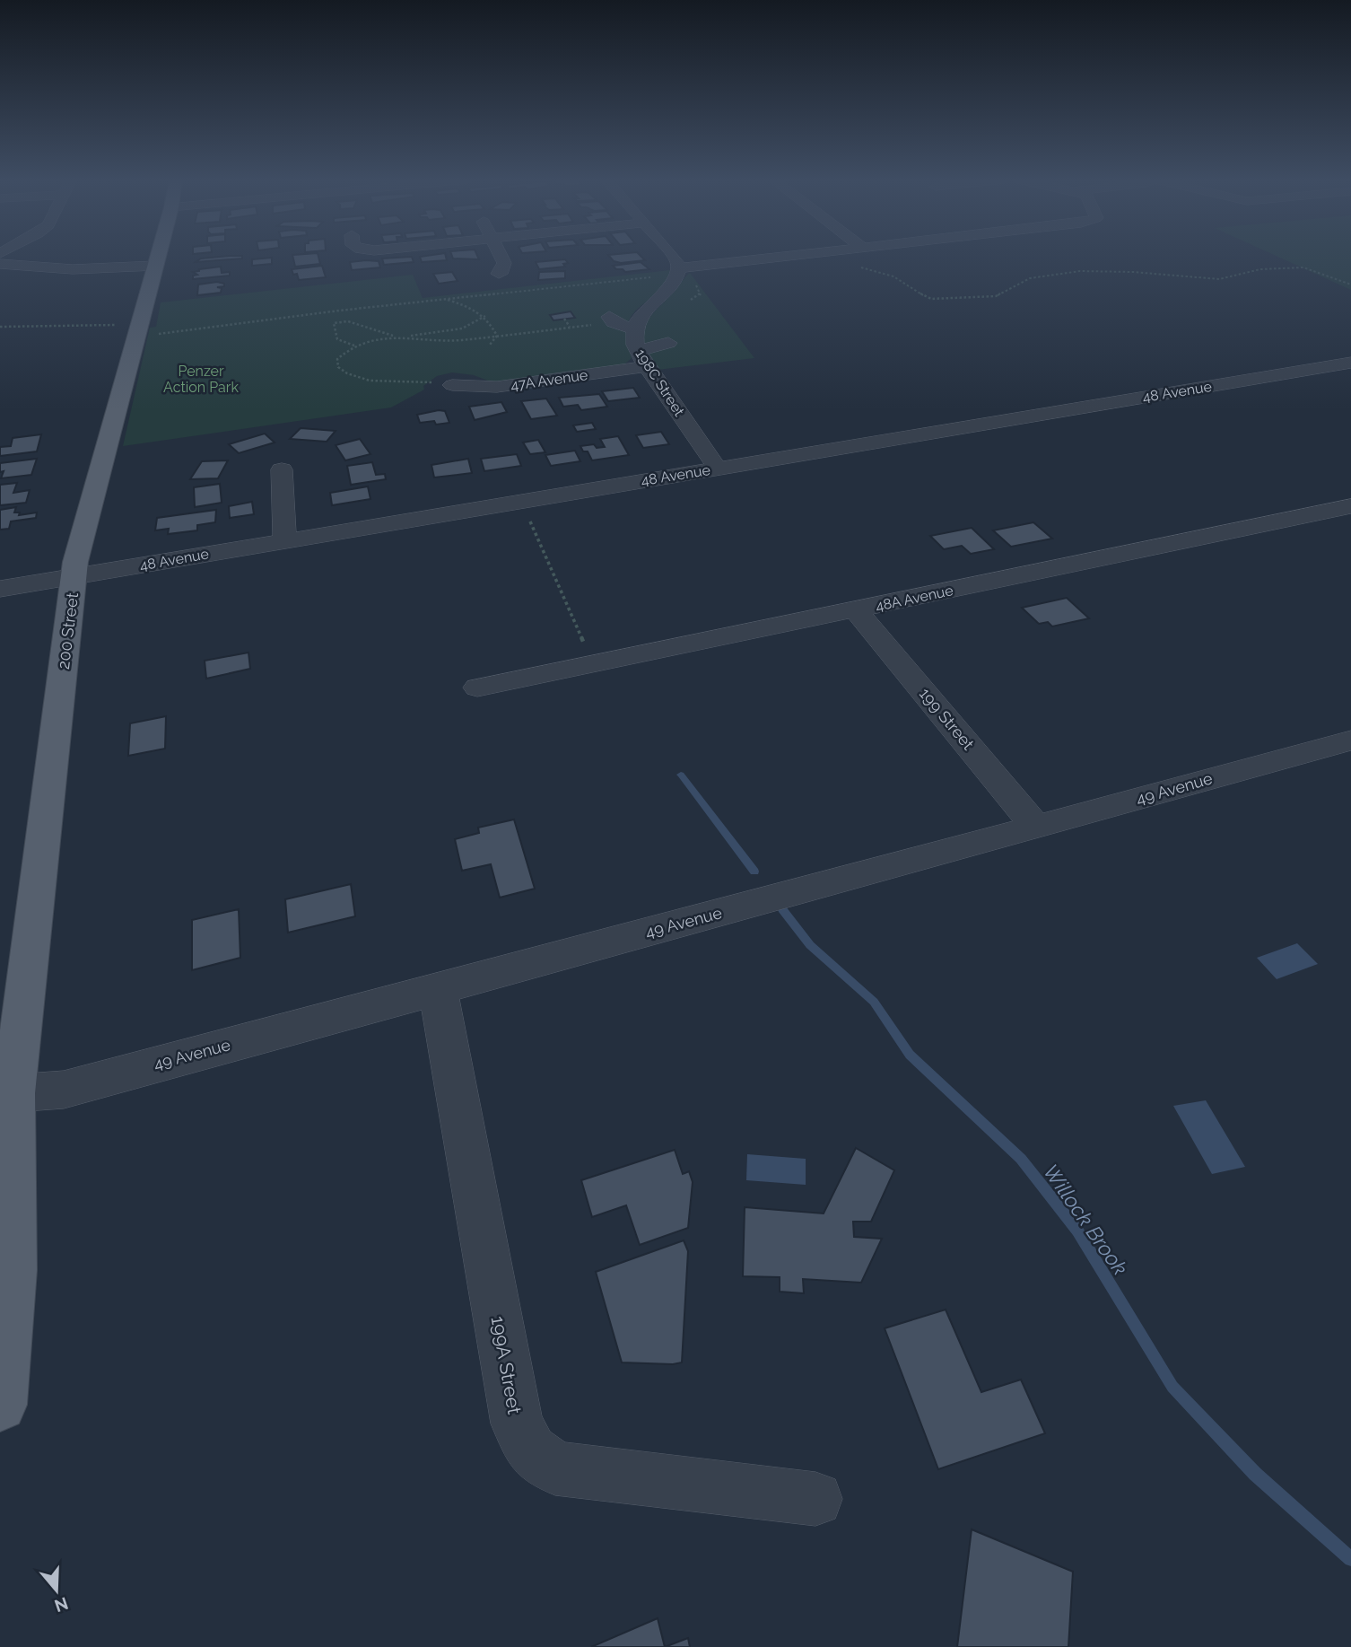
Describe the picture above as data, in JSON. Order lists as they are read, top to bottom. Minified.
{"streets":{"main road":["200 Street"],"street":["47A Avenue","198C Street","48 Avenue","48A Avenue","199 Street","49 Avenue","199A Street"]},"crossings":[["47A Avenue","198C Street"],["198C Street","48 Avenue"],["48 Avenue","200 Street"],["48A Avenue","199 Street"],["200 Street","49 Avenue"],["199 Street","49 Avenue"],["49 Avenue","199A Street"]],"water":["Willock Brook"],"parks":["Penzer Action Park"],"north":"bottom"}
